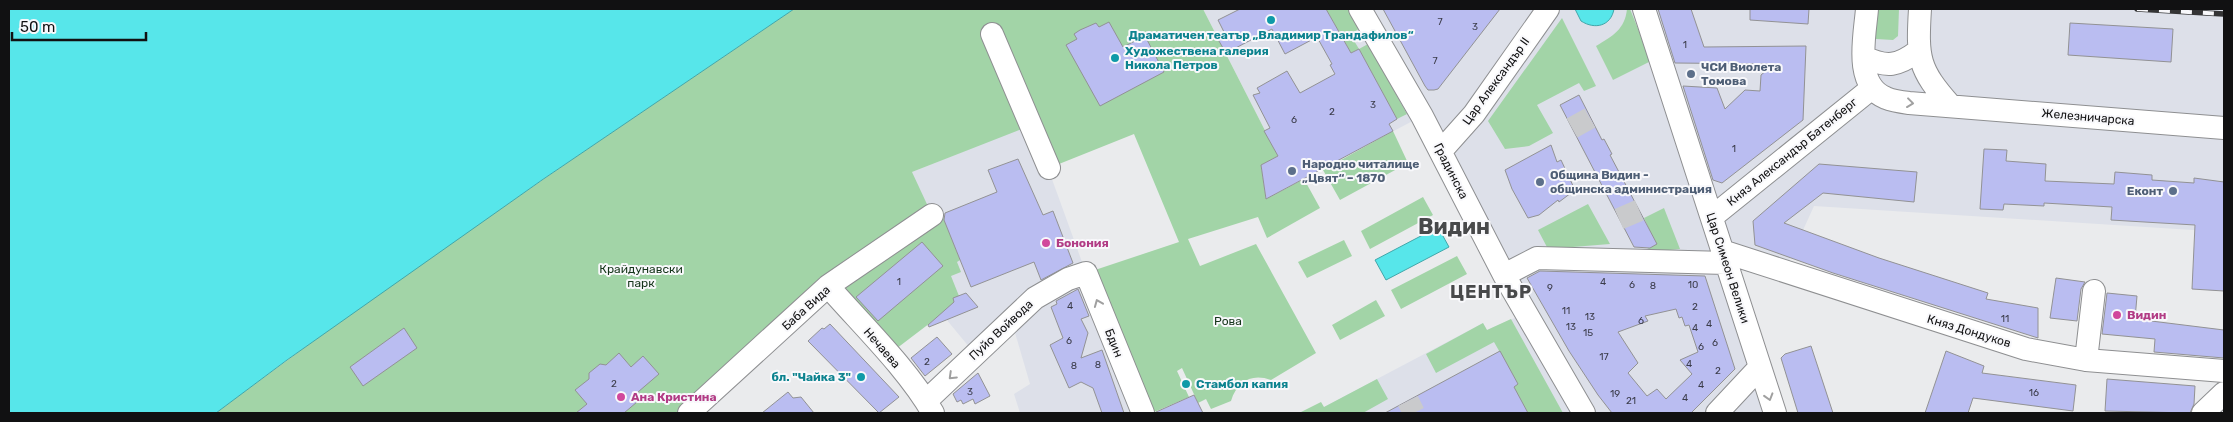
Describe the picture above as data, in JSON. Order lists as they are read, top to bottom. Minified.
{"streets":{"street":["Цар Александър II","Железничарска","Княз Александър Батенберг","Градинска","Цар Симеон Велики","Баба Вида","Пуйо Войвода","Княз Дондуков","Бдин","Нечаева"]},"crossings":[["Цар Александър II","Градинска"],["Княз Александър Батенберг","Цар Симеон Велики"],["Градинска","Княз Дондуков"],["Цар Симеон Велики","Княз Дондуков"],["Баба Вида","Нечаева"],["Пуйо Войвода","Бдин"],["Пуйо Войвода","Нечаева"]],"one_way":["Пуйо Войвода","Бдин"],"districts":["Видин","ЦЕНТЪР"],"parks":["Крайдунавски парк","Рова"],"places":["Драматичен театър „Владимир Трандафилов“","Художествена галерия Никола Петров","ЧСИ Виолета Томова","Народно читалище „Цвят“ – 1870","Община Видин - общинска администрация","Еконт","Бонония","Видин","бл. \"Чайка 3\"","Стамбол капия","Ана Кристина"],"house_numbers":["7","3","1","7","3","2","6","1","1","4","6","10","8","9","4","2","11","13","11","6","4","13","4","15","6","6","6","17","2","4","8","8","2","2","4","3","16","19","4","21"],"scale_bar":"50 m"}
